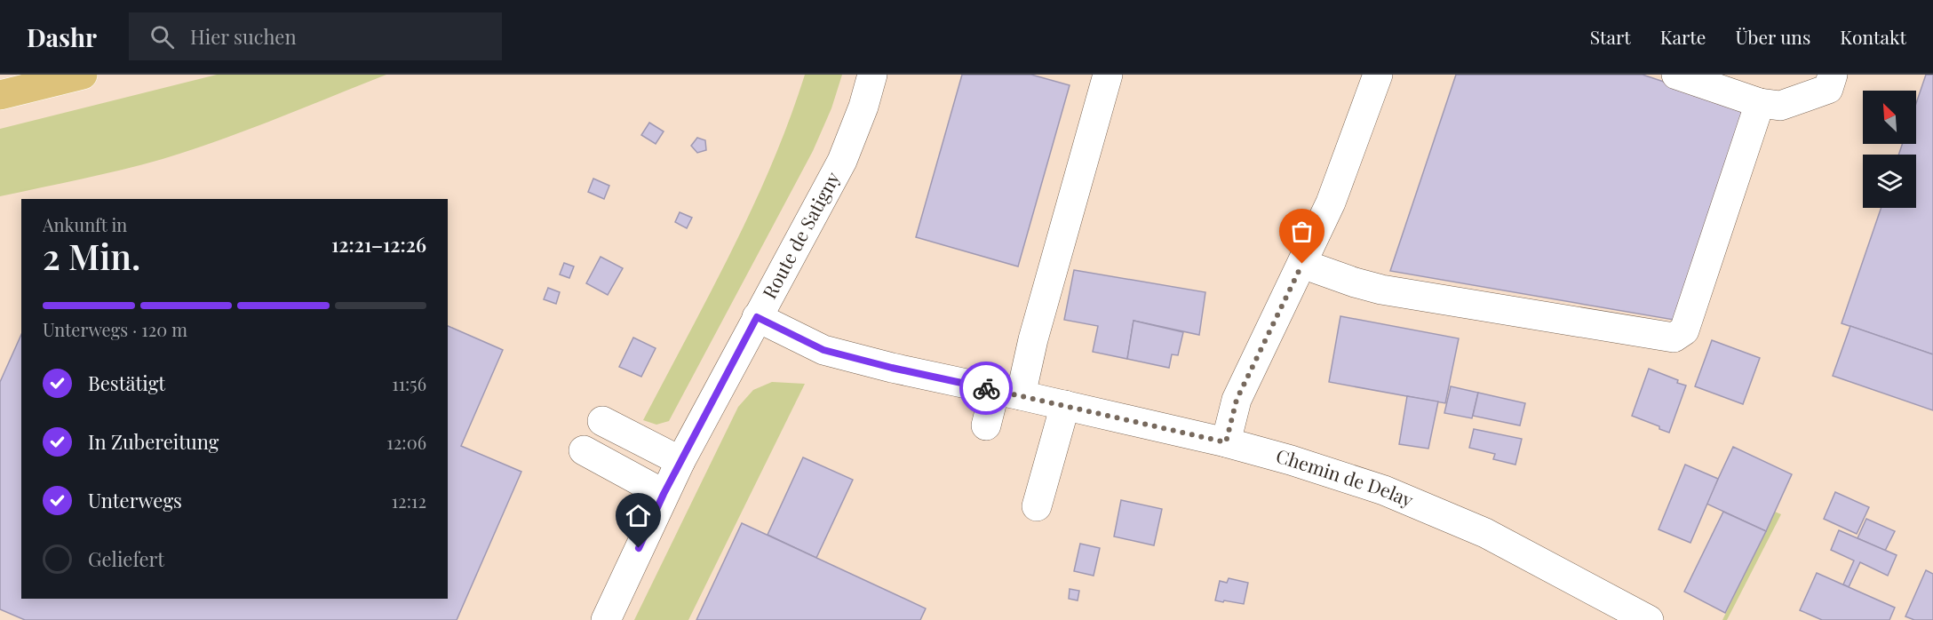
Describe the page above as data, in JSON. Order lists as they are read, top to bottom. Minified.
{"streets":{"street":["Route de Satigny","Chemin de Delay"]},"crossings":[["Route de Satigny","Chemin de Delay"]],"north":"top left","page":{"header":"Dashr","search":"Hier suchen","nav":["Start","Karte","Über uns","Kontakt"],"heading":["2 Min.","Ankunft in","12:21–12:26"],"bar":"Unterwegs · 120 m","list":[["Bestätigt","11:56"],["In Zubereitung","12:06"],["Unterwegs","12:12"],"Geliefert"]}}
